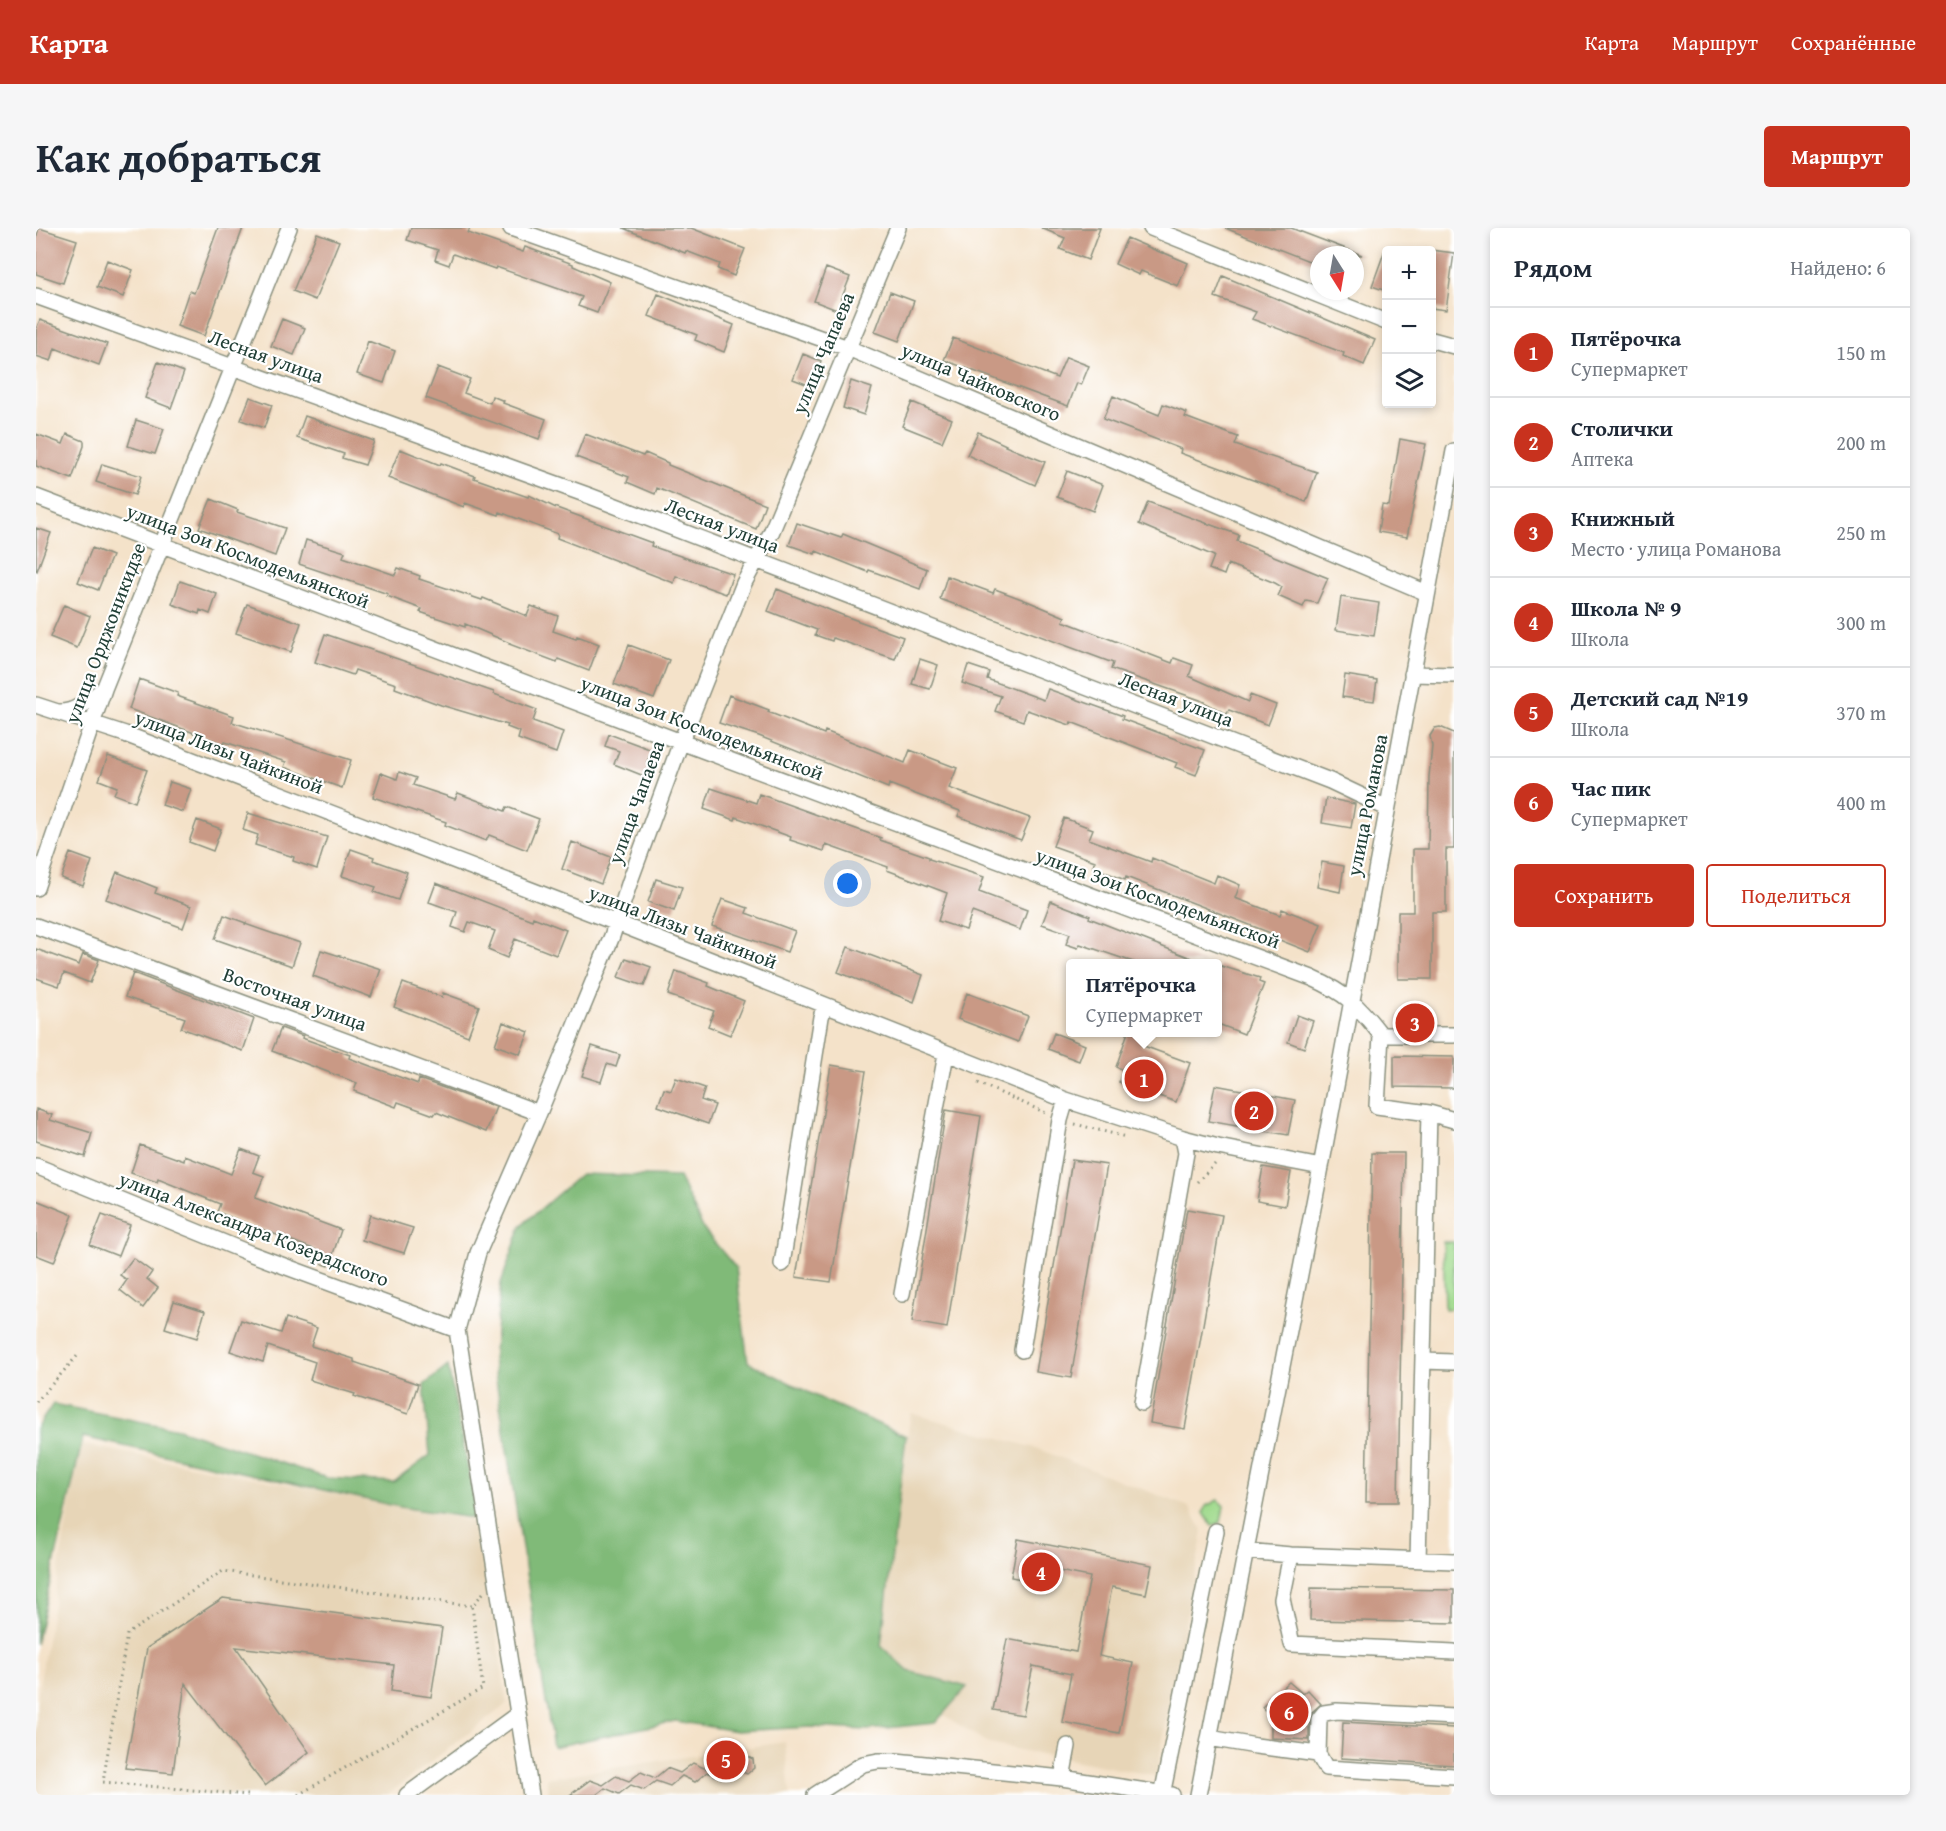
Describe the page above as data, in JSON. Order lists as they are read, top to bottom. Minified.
{"streets":{"street":["улица Чапаева","Лесная улица","улица Чайковского","улица Зои Космодемьянской","улица Орджоникидзе","улица Лизы Чайкиной","улица Романова","Восточная улица","улица Александра Козерадского"]},"crossings":[["улица Чапаева","Лесная улица"],["улица Чапаева","улица Чайковского"],["улица Чапаева","улица Зои Космодемьянской"],["улица Чапаева","улица Лизы Чайкиной"],["улица Чапаева","Восточная улица"],["улица Чапаева","улица Александра Козерадского"],["Лесная улица","улица Орджоникидзе"],["Лесная улица","улица Романова"],["улица Чайковского","улица Романова"],["улица Зои Космодемьянской","улица Орджоникидзе"],["улица Зои Космодемьянской","улица Романова"],["улица Орджоникидзе","улица Лизы Чайкиной"],["улица Лизы Чайкиной","улица Романова"]],"north":"bottom","page":{"header":"Карта","nav":["Карта","Маршрут","Сохранённые"],"title":"Как добраться","buttons":["Маршрут",["Сохранить","Поделиться"]],"heading":["Рядом","Найдено: 6"],"map_buttons":["+","−"],"list":[{"mark":"1","name":"Пятёрочка","note":"Супермаркет","value":"150 m"},{"mark":"2","name":"Столички","note":"Аптека","value":"200 m"},{"mark":"3","name":"Книжный","note":"Место · улица Романова","value":"250 m"},{"mark":"4","name":"Школа № 9","note":"Школа","value":"300 m"},{"mark":"5","name":"Детский сад №19","note":"Школа","value":"370 m"},{"mark":"6","name":"Час пик","note":"Супермаркет","value":"400 m"}],"popup":["Пятёрочка","Супермаркет"],"pins":["3","1","2","4","6","5"]}}
